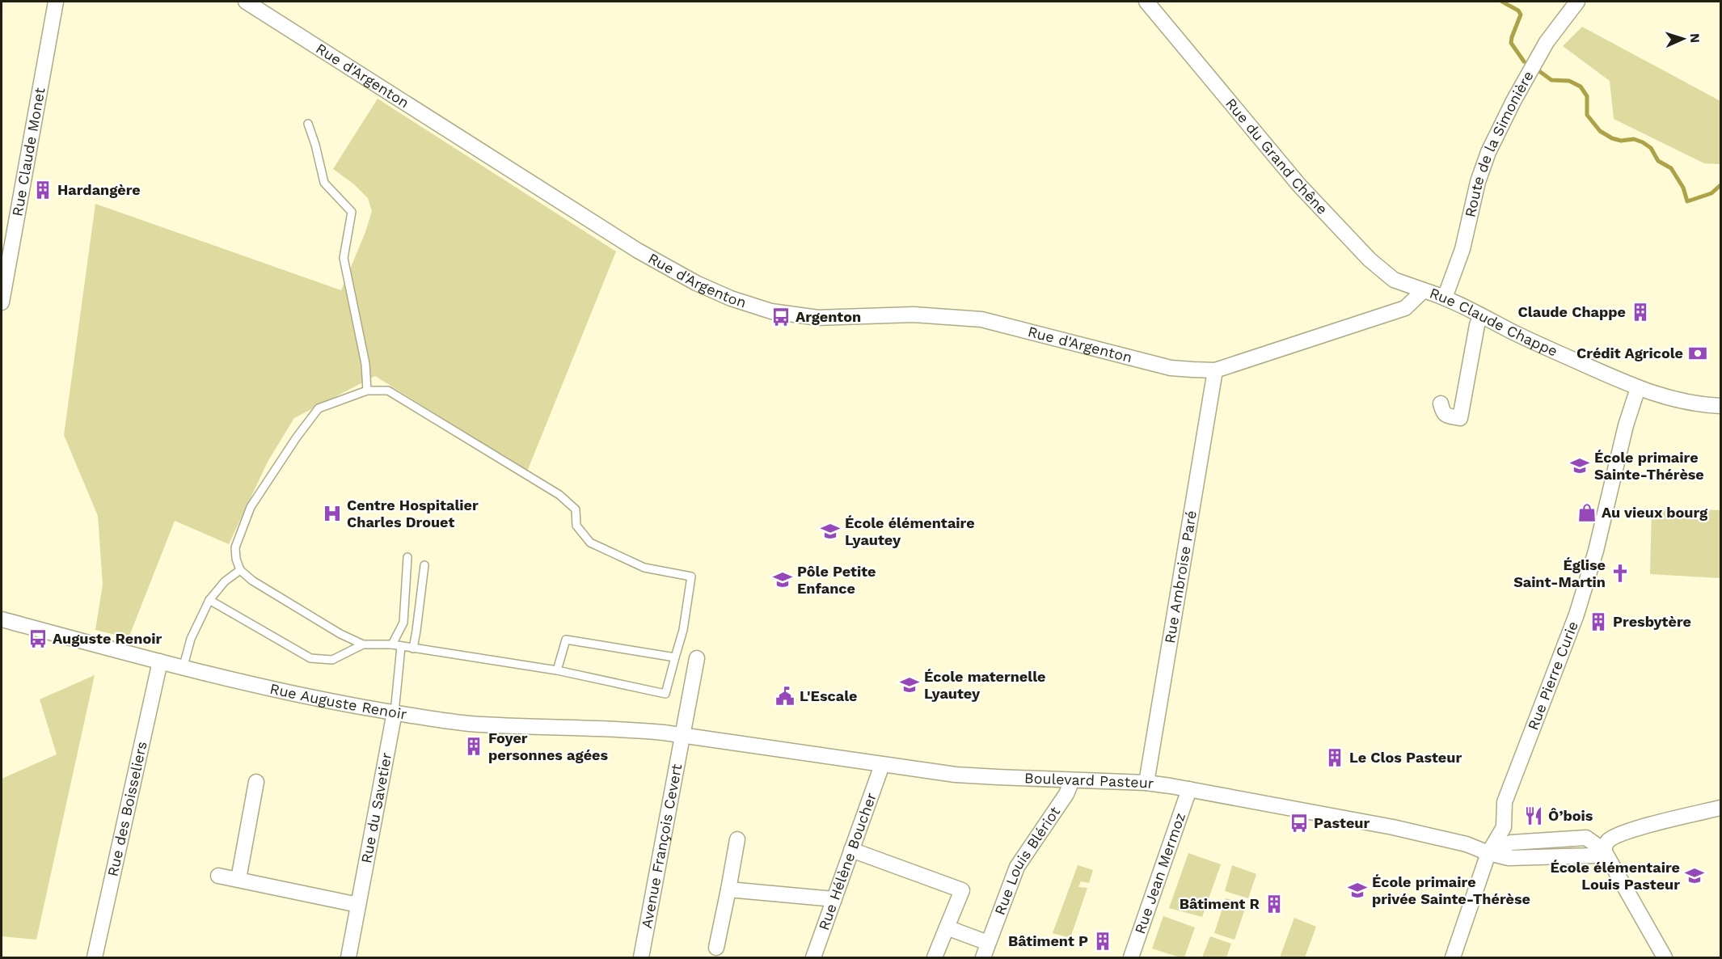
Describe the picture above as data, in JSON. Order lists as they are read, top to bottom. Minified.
{"streets":{"street":["Rue d'Argenton","Route de la Simonière","Rue Claude Monet","Rue du Grand Chêne","Rue Claude Chappe","Rue Ambroise Paré","Rue Pierre Curie","Rue Auguste Renoir","Boulevard Pasteur","Rue du Savetier","Rue des Boisseliers","Avenue François Cevert","Rue Hélène Boucher","Rue Louis Blériot","Rue Jean Mermoz"]},"crossings":[["Rue d'Argenton","Rue Claude Chappe"],["Rue d'Argenton","Rue Ambroise Paré"],["Route de la Simonière","Rue Claude Chappe"],["Rue du Grand Chêne","Rue Claude Chappe"],["Rue Claude Chappe","Rue Ambroise Paré"],["Rue Claude Chappe","Rue Pierre Curie"],["Rue Ambroise Paré","Boulevard Pasteur"],["Rue Pierre Curie","Boulevard Pasteur"],["Rue Auguste Renoir","Boulevard Pasteur"],["Rue Auguste Renoir","Rue du Savetier"],["Rue Auguste Renoir","Rue des Boisseliers"],["Rue Auguste Renoir","Avenue François Cevert"],["Boulevard Pasteur","Avenue François Cevert"],["Boulevard Pasteur","Rue Hélène Boucher"],["Boulevard Pasteur","Rue Louis Blériot"],["Boulevard Pasteur","Rue Jean Mermoz"]],"places":{"building":["Hardangère","Claude Chappe","Presbytère","Foyer personnes agées","Le Clos Pasteur","Bâtiment R","Bâtiment P"],"bus stop":["Argenton","Auguste Renoir","Pasteur"],"bank":["Crédit Agricole"],"school or university":["École primaire Sainte-Thérèse","École élémentaire Lyautey","Pôle Petite Enfance","École maternelle Lyautey","École élémentaire Louis Pasteur","École primaire privée Sainte-Thérèse"],"shop":["Au vieux bourg"],"hospital":["Centre Hospitalier Charles Drouet"],"church":["Église Saint-Martin"],"public building":["L'Escale"],"restaurant":["Ô’bois"]},"north":"right"}
